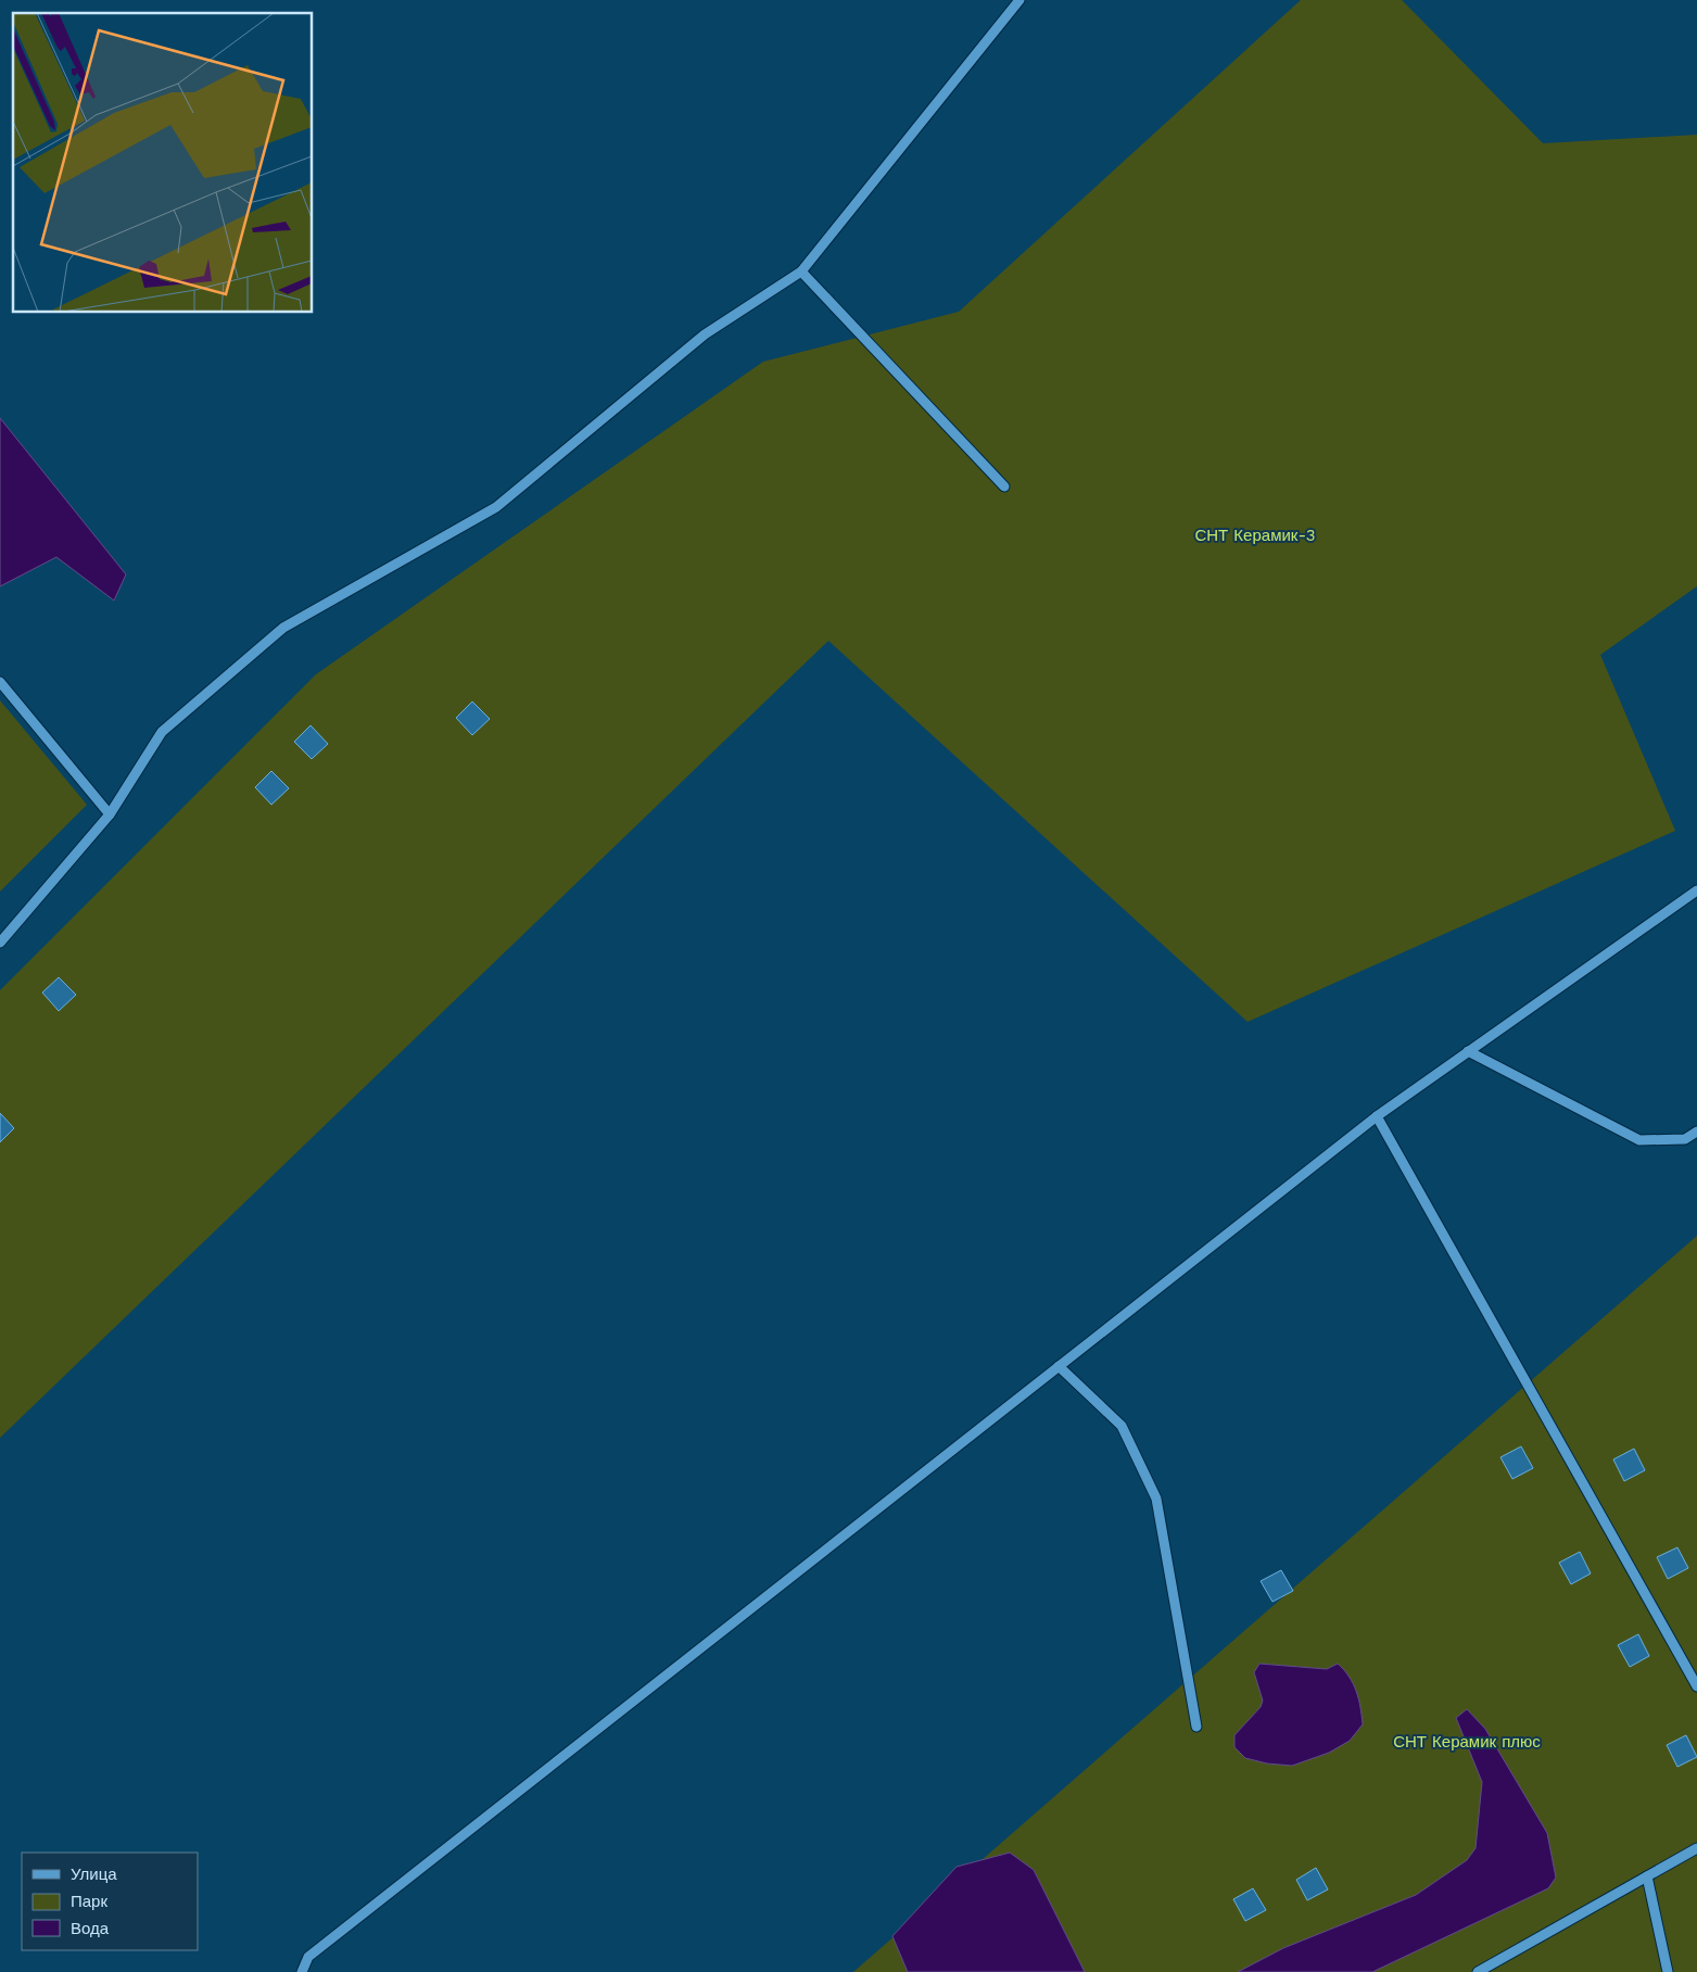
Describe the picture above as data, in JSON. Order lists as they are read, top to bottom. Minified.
{"parks":["СНТ Керамик-3","СНТ Керамик плюс"],"legend":["Улица","Парк","Вода"]}
